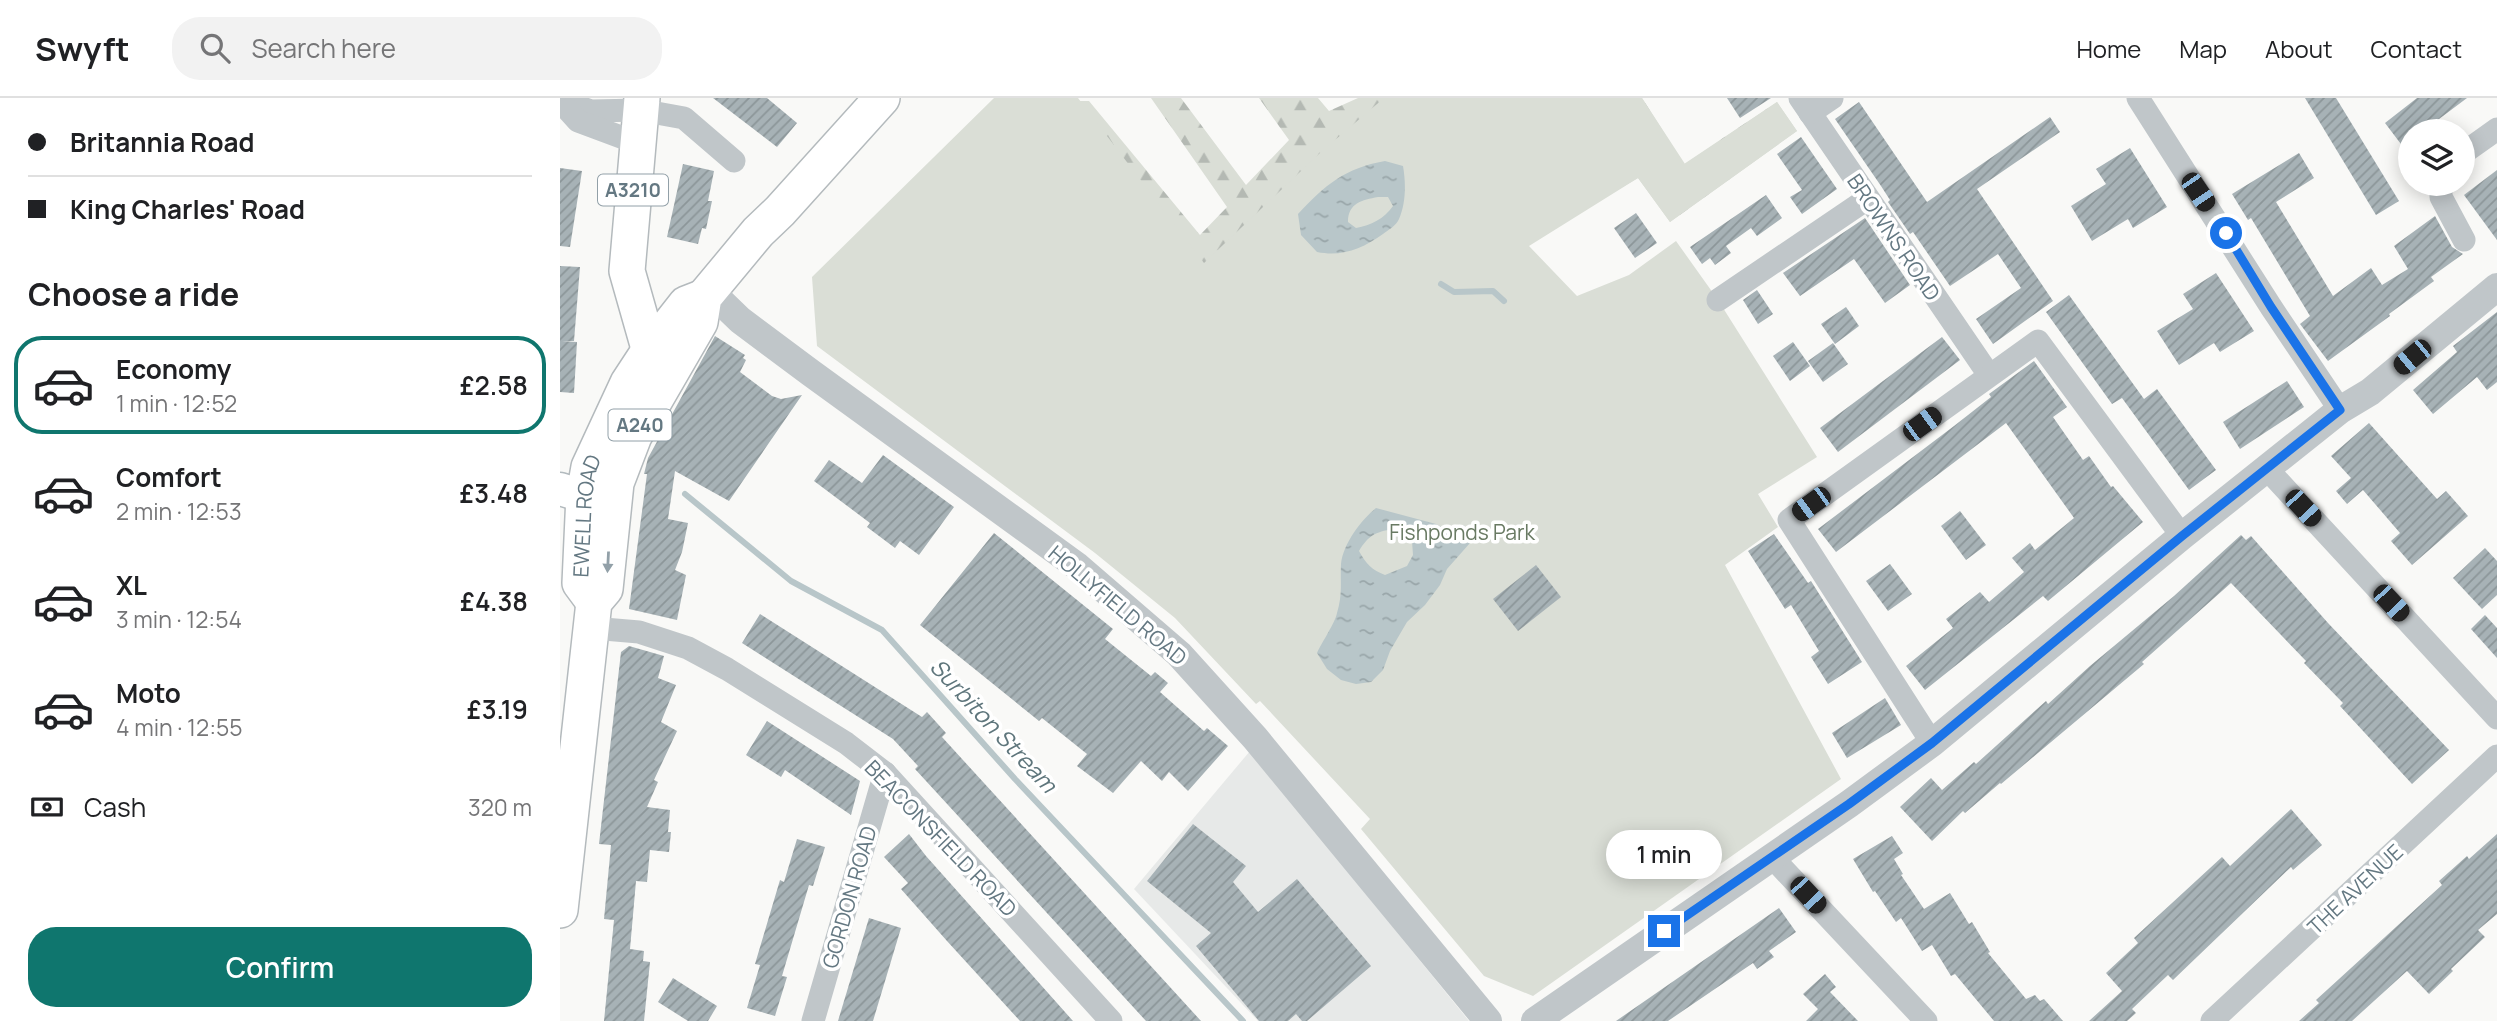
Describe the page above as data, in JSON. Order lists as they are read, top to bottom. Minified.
{"streets":{"main road":["A3210","A240","EWELL ROAD"],"street":["BROWNS ROAD","HOLLYFIELD ROAD","BEACONSFIELD ROAD","THE AVENUE","GORDON ROAD"]},"crossings":[["A3210","EWELL ROAD"],["EWELL ROAD","HOLLYFIELD ROAD"],["EWELL ROAD","BEACONSFIELD ROAD"],["BEACONSFIELD ROAD","GORDON ROAD"]],"water":["Surbiton Stream"],"parks":["Fishponds Park"],"page":{"header":"Swyft","search":"Search here","nav":["Home","Map","About","Contact"],"banner":["Britannia Road","King Charles' Road"],"heading":"Choose a ride","list":[{"name":"Economy","note":"1 min · 12:52","value":"£2.58"},{"name":"Comfort","note":"2 min · 12:53","value":"£3.48"},{"name":"XL","note":"3 min · 12:54","value":"£4.38"},{"name":"Moto","note":"4 min · 12:55","value":"£3.19"}],"pay":["Cash","320 m"],"bubble":"1 min","buttons":"Confirm"}}
